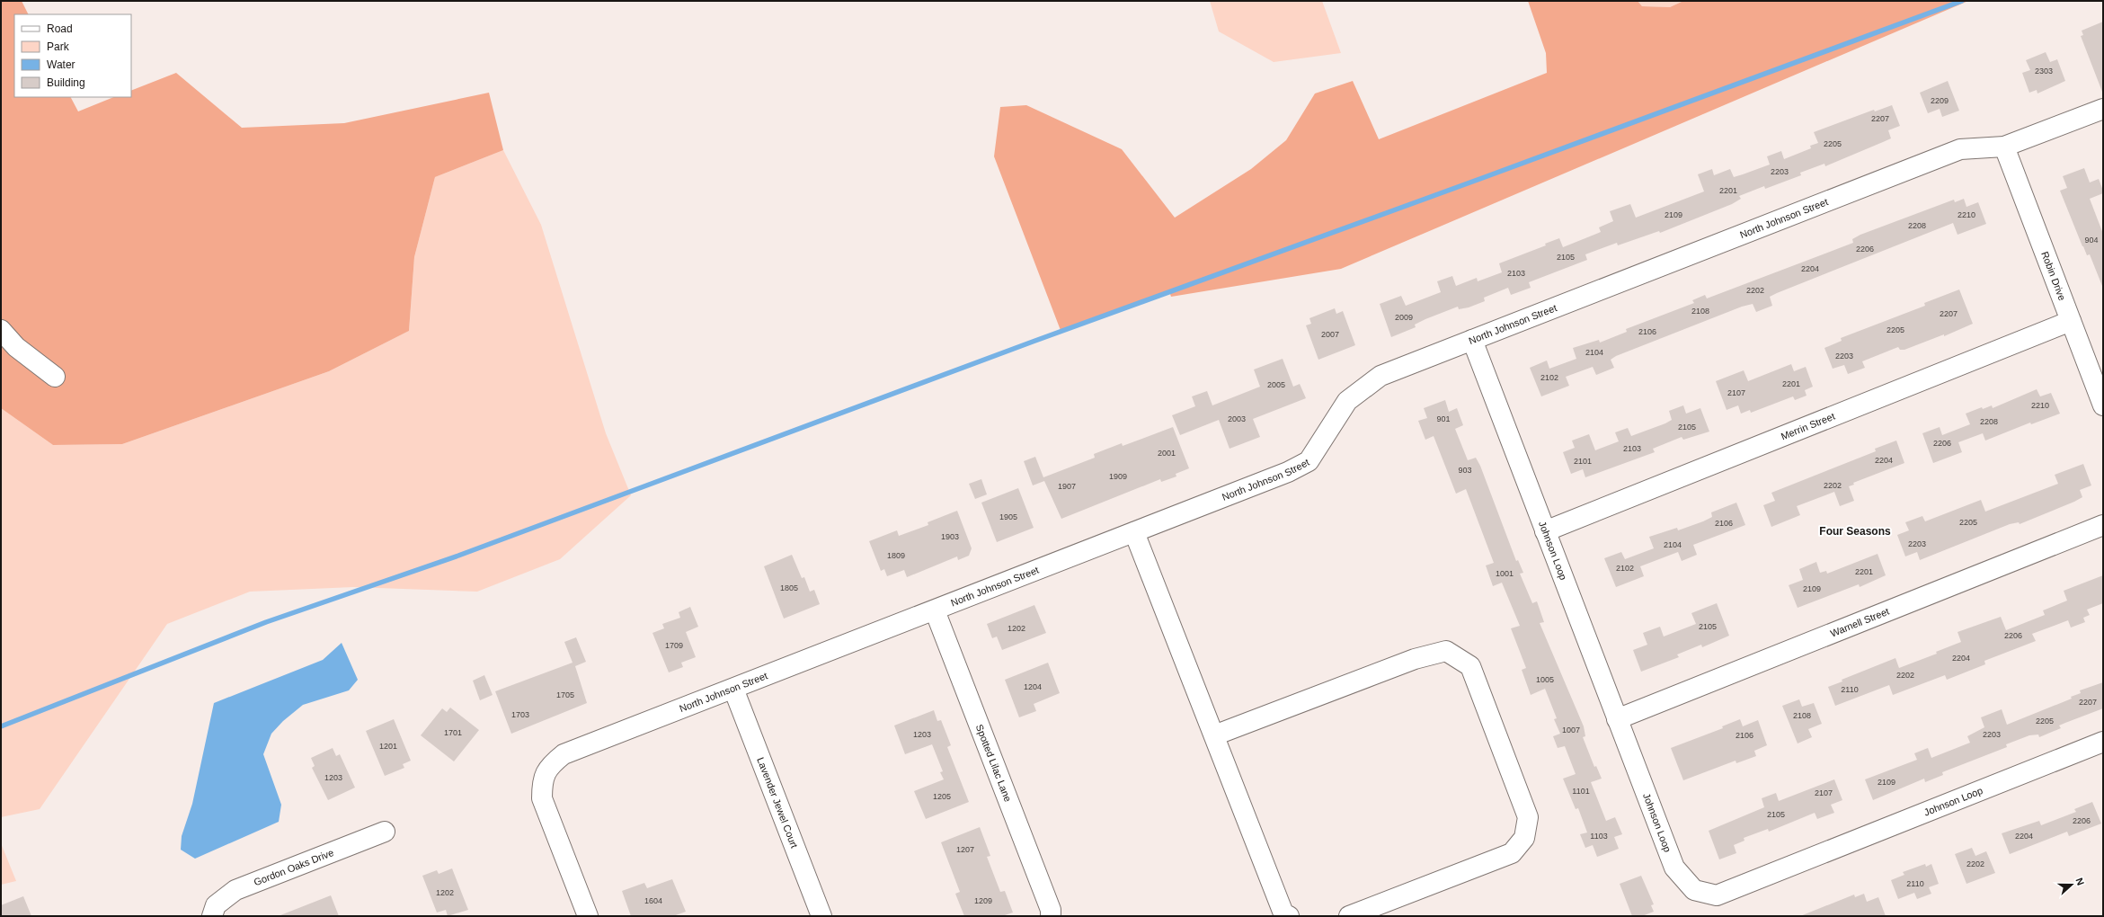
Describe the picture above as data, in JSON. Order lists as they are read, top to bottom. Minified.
{"streets":{"street":["North Johnson Street","Robin Drive","Merrin Street","Johnson Loop","Warnell Street","Spotted Lilac Lane","Lavender Jewel Court","Gordon Oaks Drive"]},"crossings":[["North Johnson Street","Robin Drive"],["North Johnson Street","Johnson Loop"],["North Johnson Street","Spotted Lilac Lane"],["North Johnson Street","Lavender Jewel Court"],["Robin Drive","Merrin Street"],["Merrin Street","Johnson Loop"],["Johnson Loop","Warnell Street"]],"districts":["Four Seasons"],"house_numbers":["2303","2209","2207","2205","2203","2201","2109","2210","2208","904","2206","2105","2204","2103","2202","2108","2207","2009","2205","2106","2007","2104","2203","2102","2201","2005","2107","2210","2003","901","2208","2105","2206","2103","2001","2204","2101","903","1909","2202","1907","1905","2205","2106","1903","2203","2104","1809","2102","2201","1001","1805","2109","2105","1202","2206","1709","2204","2202","1005","1204","2110","1705","2207","1703","2108","2205","1007","1701","1203","2203","2106","1201","1203","2109","1101","2107","1205","2105","2206","1103","2204","1207","2202","2110","1202","1604","1209"],"legend":["Road","Park","Water","Building"],"north":"right"}
